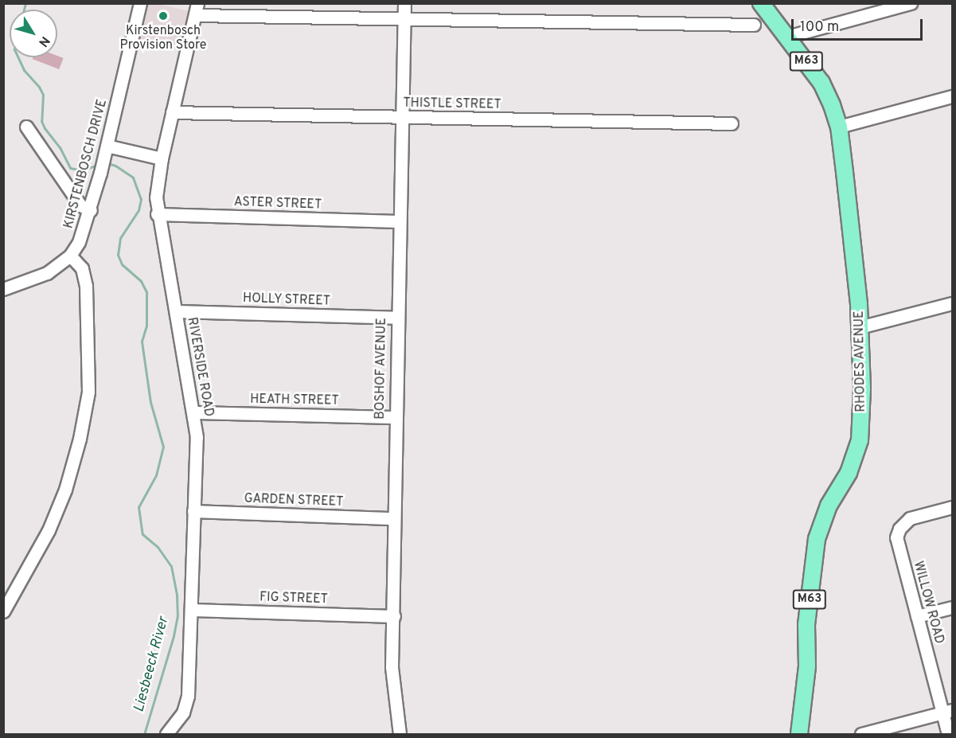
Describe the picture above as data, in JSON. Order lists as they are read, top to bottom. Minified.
{"streets":{"main road":["M63","RHODES AVENUE"],"street":["THISTLE STREET","KIRSTENBOSCH DRIVE","ASTER STREET","HOLLY STREET","RIVERSIDE ROAD","BOSHOF AVENUE","HEATH STREET","GARDEN STREET","FIG STREET","WILLOW ROAD"]},"crossings":[["THISTLE STREET","RIVERSIDE ROAD"],["THISTLE STREET","BOSHOF AVENUE"],["ASTER STREET","RIVERSIDE ROAD"],["ASTER STREET","BOSHOF AVENUE"],["HOLLY STREET","RIVERSIDE ROAD"],["HOLLY STREET","BOSHOF AVENUE"],["RIVERSIDE ROAD","HEATH STREET"],["RIVERSIDE ROAD","GARDEN STREET"],["RIVERSIDE ROAD","FIG STREET"],["BOSHOF AVENUE","HEATH STREET"],["BOSHOF AVENUE","GARDEN STREET"],["BOSHOF AVENUE","FIG STREET"]],"water":["Liesbeeck River"],"places":["Kirstenbosch Provision Store"],"scale_bar":"100 m","north":"bottom right"}
